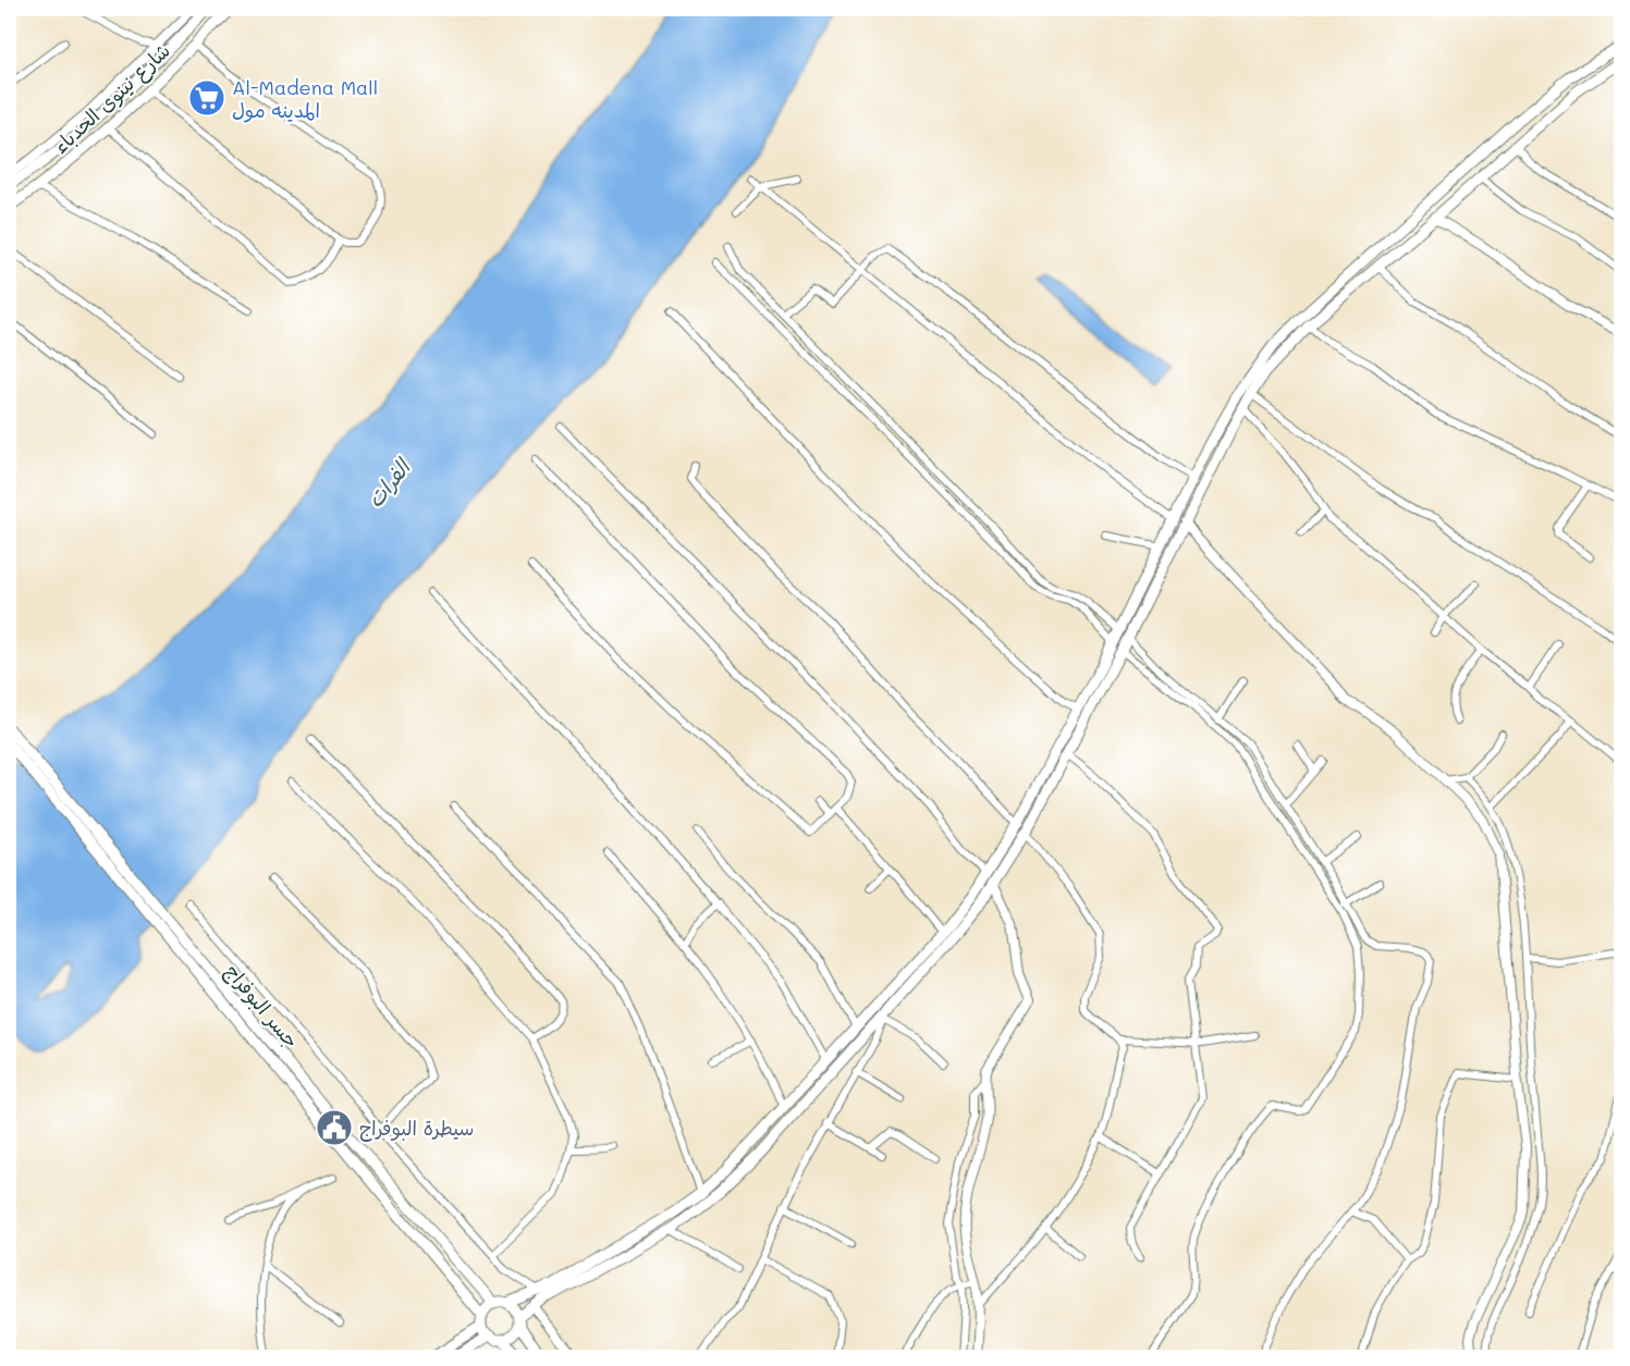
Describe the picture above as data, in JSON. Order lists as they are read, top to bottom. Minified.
{"streets":{"main road":["شارع نينوى الحدباء","جسر البوفراج"]},"water":["الفرات"],"places":{"supermarket":["Al-Madena Mall المدينه مول"],"public building":["سيطرة البوفراج"]}}
